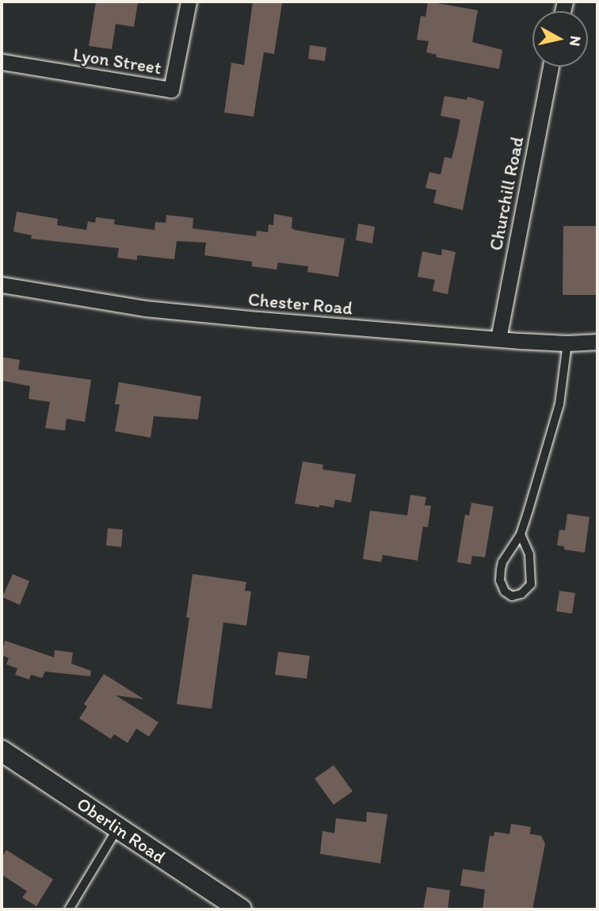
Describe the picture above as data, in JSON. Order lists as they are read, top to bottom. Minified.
{"streets":{"main road":["Oberlin Road"],"street":["Lyon Street","Churchill Road","Chester Road"]},"crossings":[["Churchill Road","Chester Road"]],"north":"right"}
